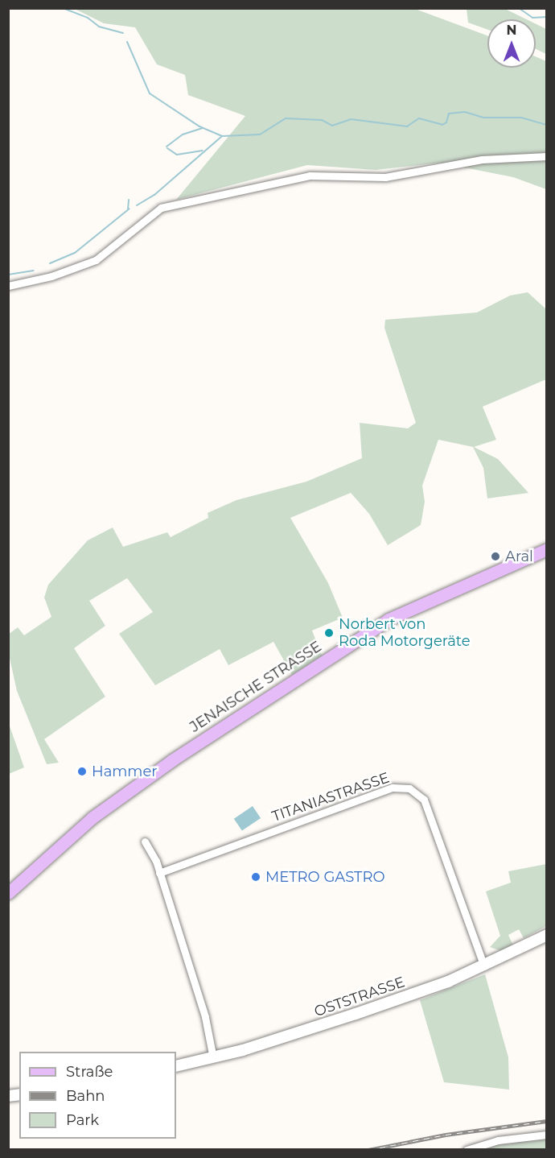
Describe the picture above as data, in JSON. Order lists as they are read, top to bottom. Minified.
{"streets":{"main road":["JENAISCHE STRASSE"],"street":["TITANIASTRASSE","OSTSTRASSE"]},"crossings":[["TITANIASTRASSE","OSTSTRASSE"]],"places":["Aral","Norbert von Roda Motorgeräte","Hammer","METRO GASTRO"],"legend":["Straße","Bahn","Park"],"north":"top"}
